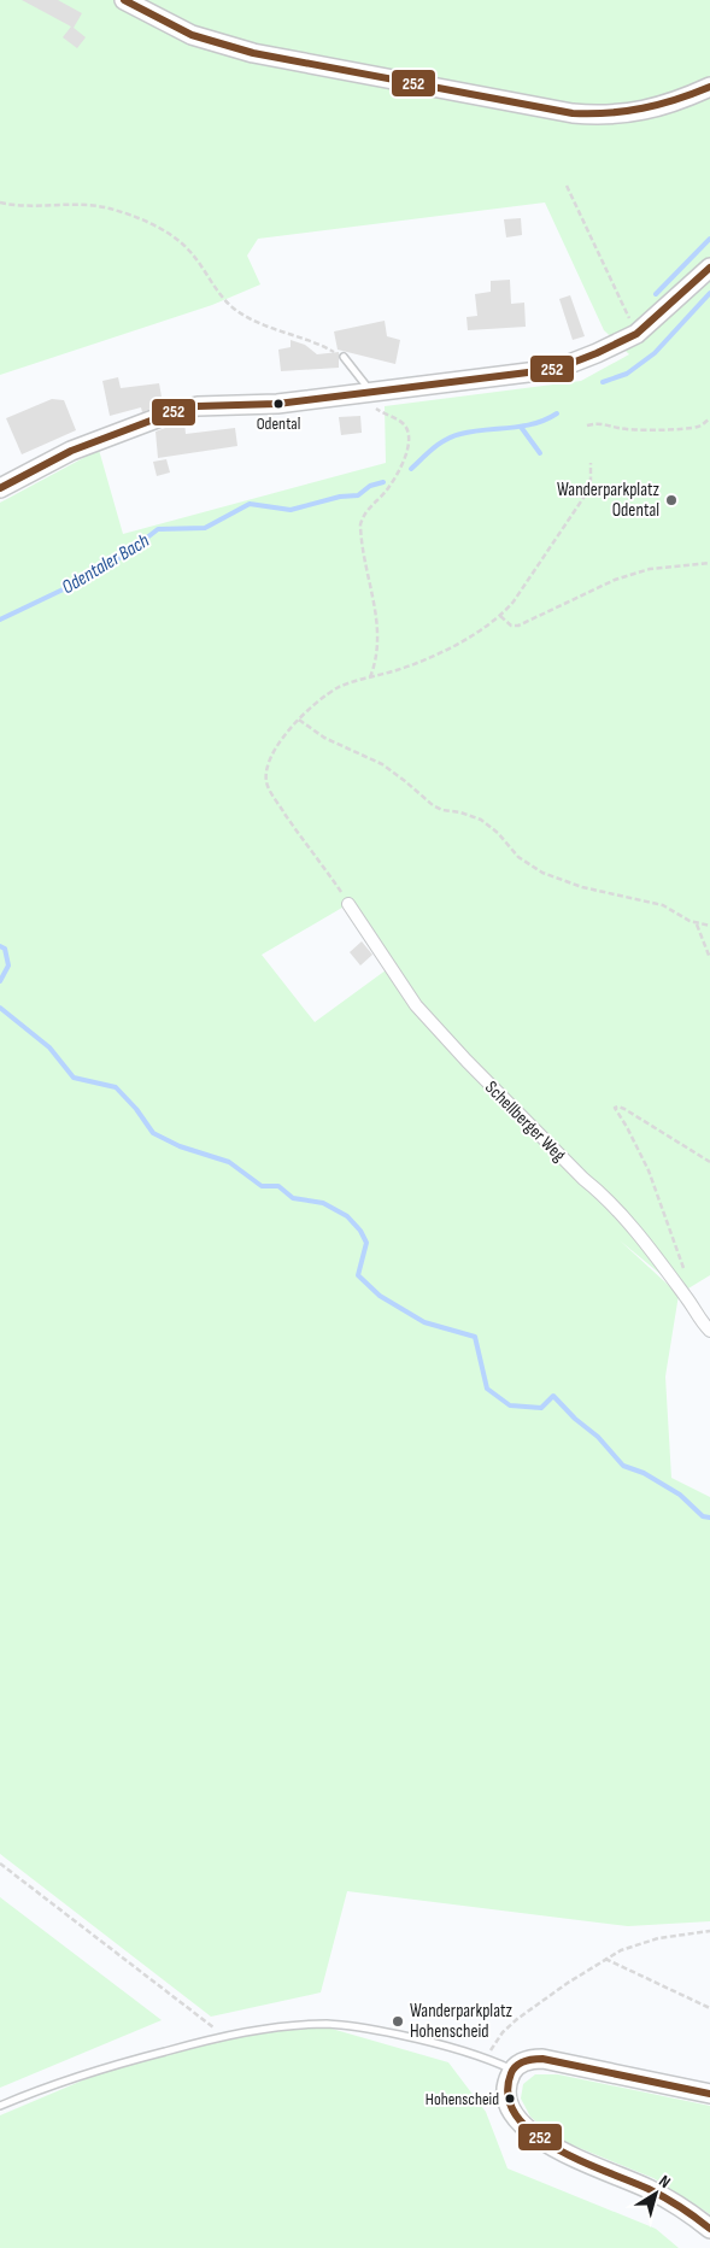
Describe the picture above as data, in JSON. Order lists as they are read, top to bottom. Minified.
{"streets":{"street":["Schellberger Weg"]},"water":["Odentaler Bach"],"places":["Odental","Wanderparkplatz Odental","Wanderparkplatz Hohenscheid","Hohenscheid"],"lines":["transit line 252"],"north":"top right"}
